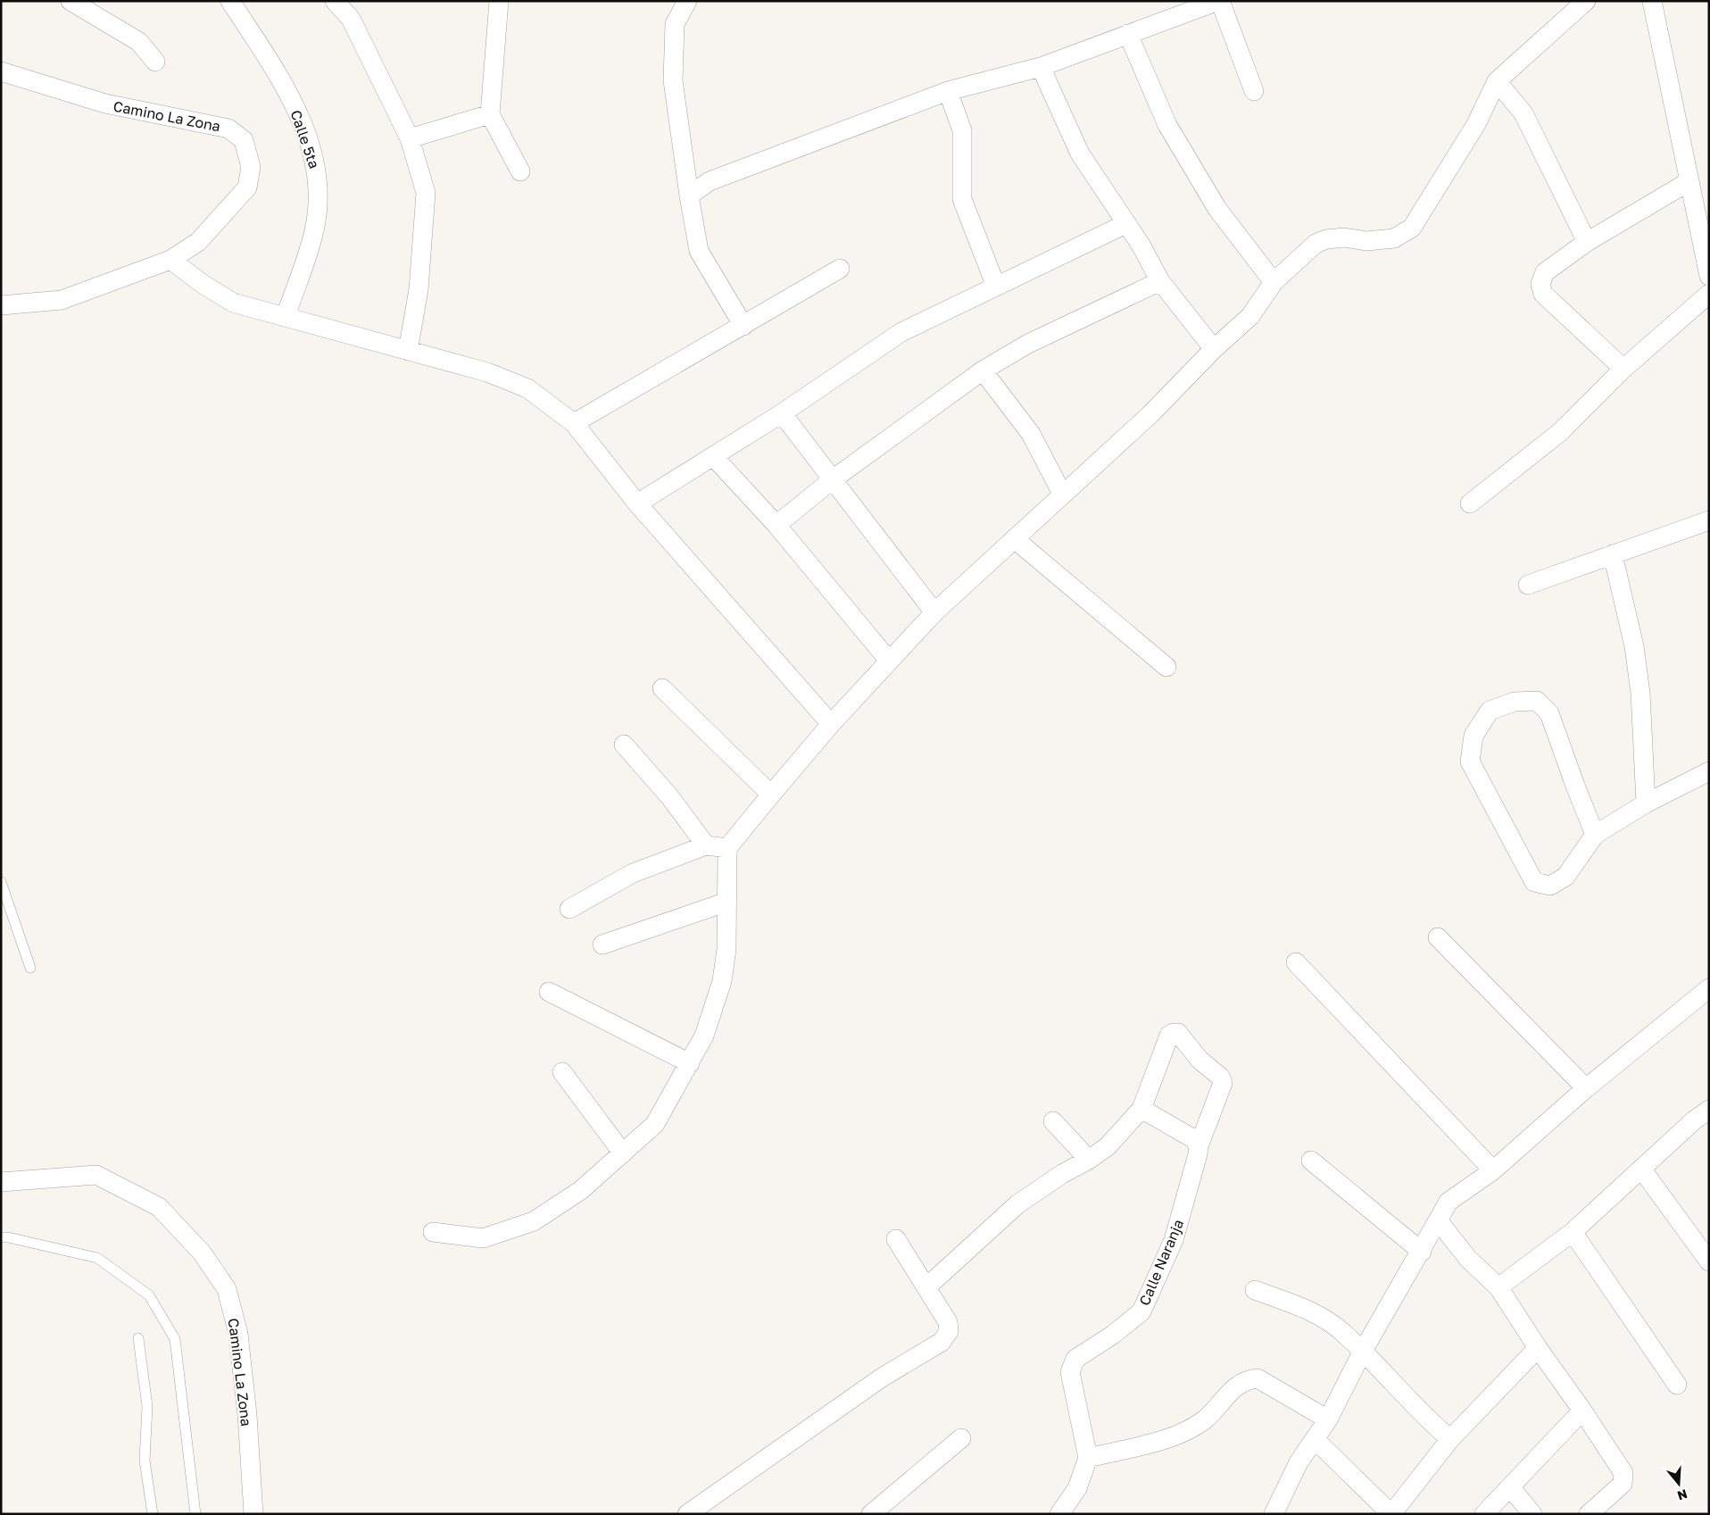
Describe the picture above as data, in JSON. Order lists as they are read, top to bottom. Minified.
{"streets":{"street":["Camino La Zona","Calle 5ta","Calle Naranja"]},"north":"bottom"}
